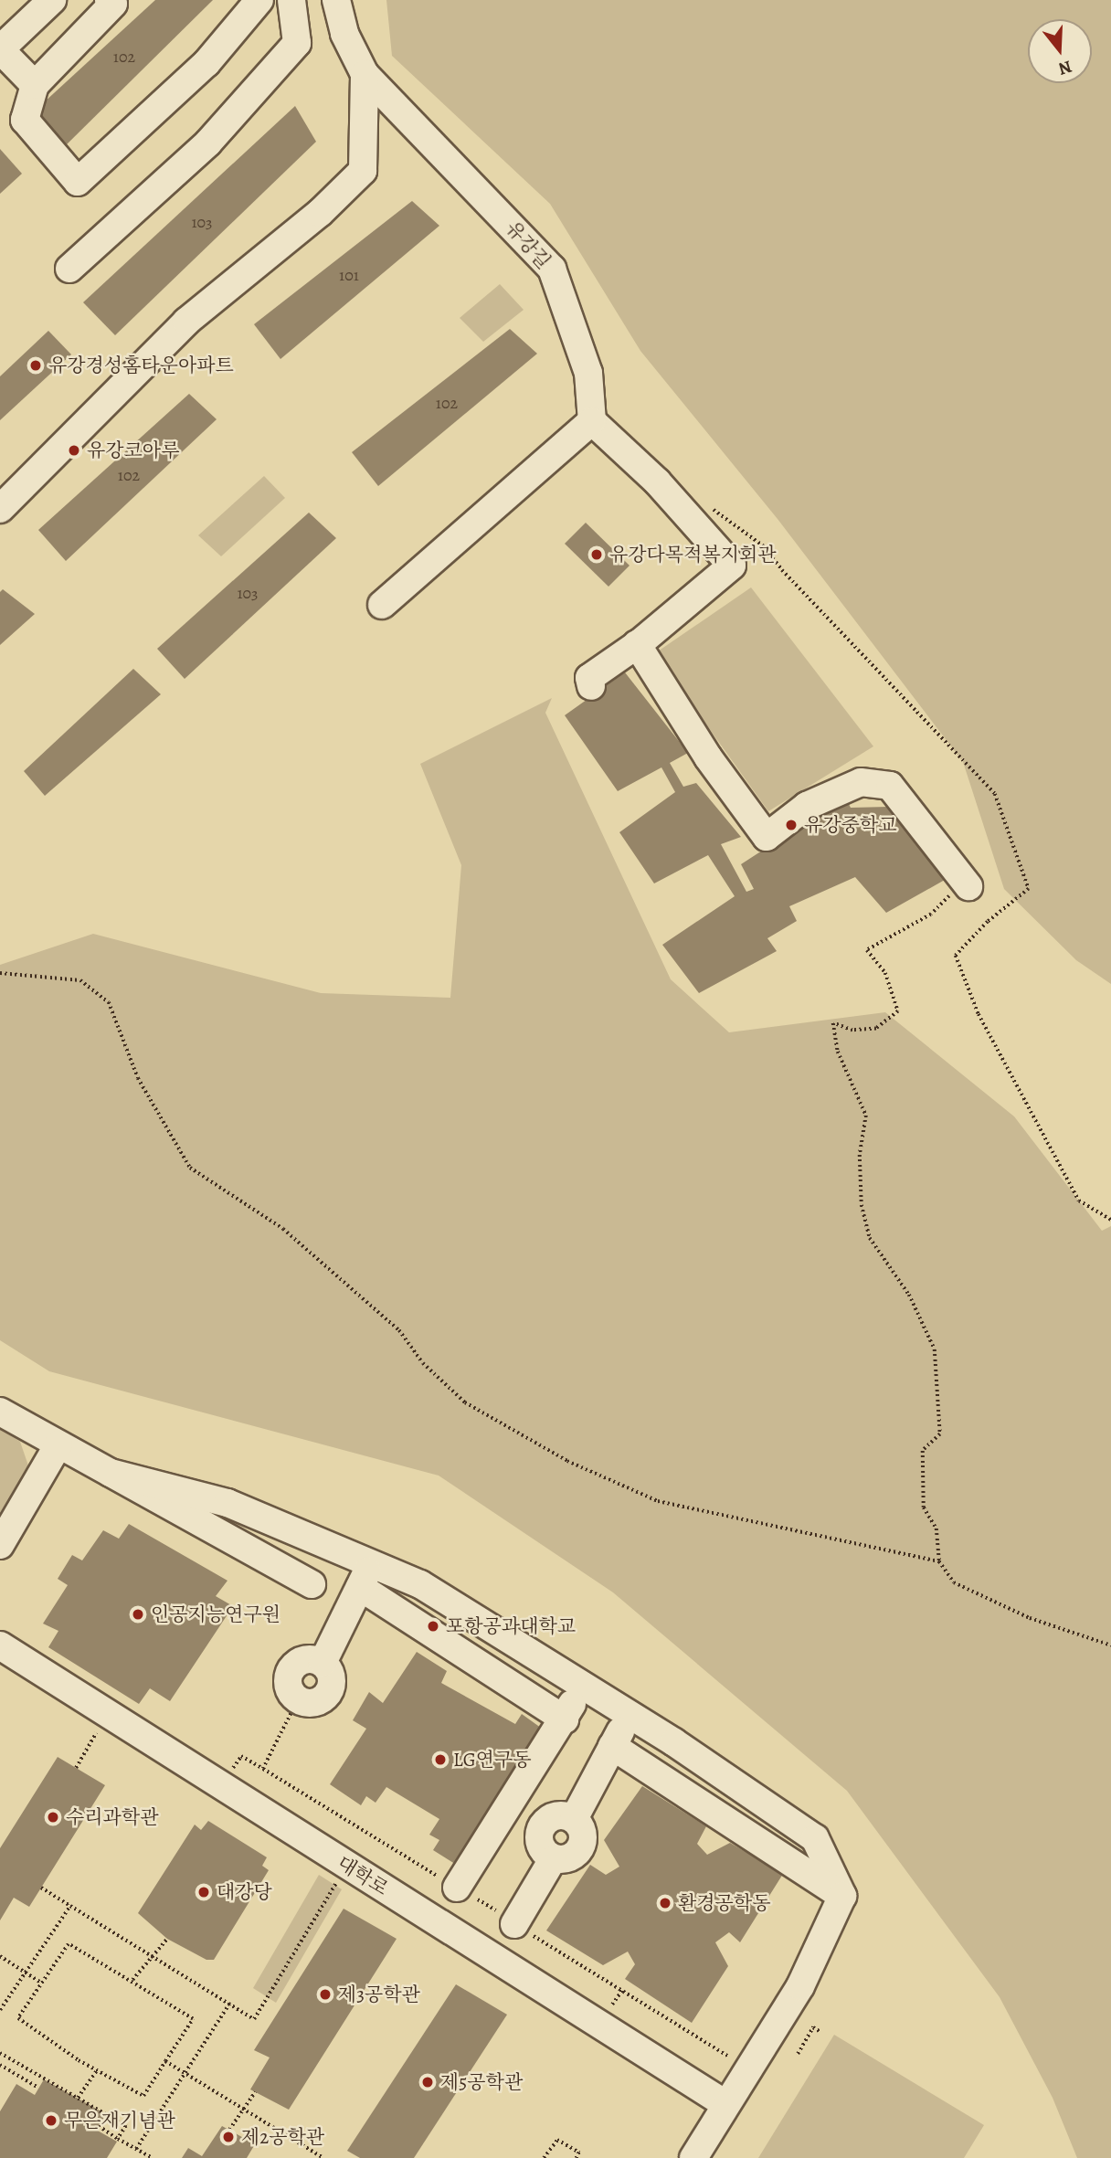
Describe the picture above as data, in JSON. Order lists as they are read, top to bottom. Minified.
{"streets":{"street":["유강길","대학로"]},"places":["유강경성홈타운아파트","유강코아루","유강다목적복지회관","유강중학교","인공지능연구원","포항공과대학교","LG연구동","수리과학관","대강당","환경공학동","제3공학관","제5공학관","무은재기념관","제2공학관"],"house_numbers":["102","103","101","102","102","103"],"north":"bottom"}
